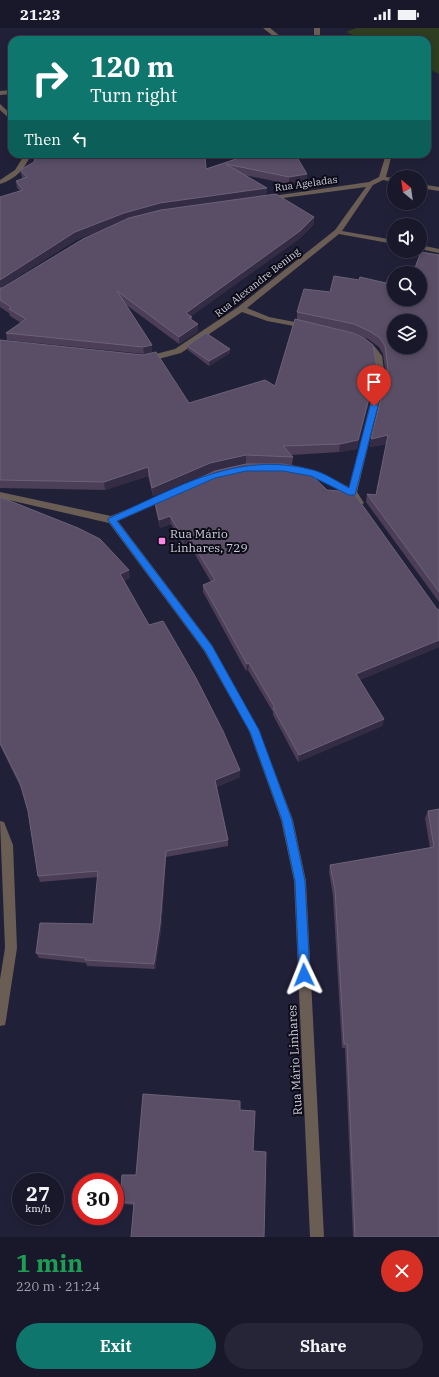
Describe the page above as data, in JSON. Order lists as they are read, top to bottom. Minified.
{"streets":{"street":["Rua Ageladas","Rua Alexandre Bening","Rua Mário Linhares"]},"crossings":[["Rua Ageladas","Rua Alexandre Bening"]],"places":{"transit":["Rua Mário Linhares, 729"]},"north":"top left","page":{"status":"21:23","turn":["120 m","Turn right"],"then":"Then","speed":"27 km/h","limit":"30","heading":["1 min","220 m · 21:24"],"buttons":["Exit","Share"]}}
